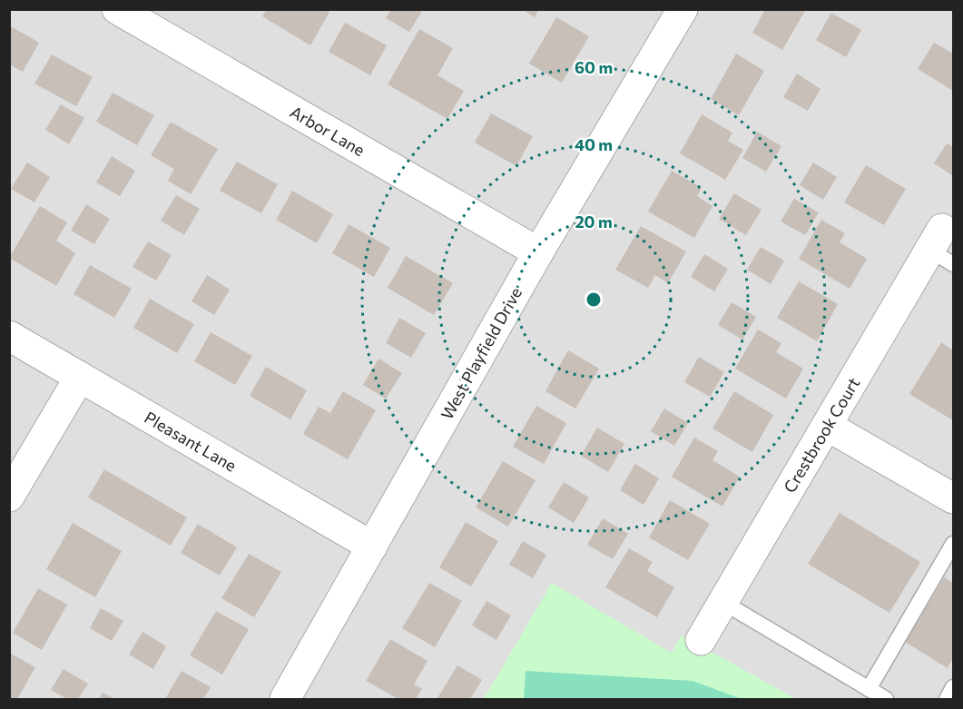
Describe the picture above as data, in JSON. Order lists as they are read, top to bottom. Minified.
{"streets":{"street":["Arbor Lane","West Playfield Drive","Crestbrook Court","Pleasant Lane"]},"crossings":[["Arbor Lane","West Playfield Drive"],["West Playfield Drive","Pleasant Lane"]],"rings":["60 m","40 m","20 m"]}
